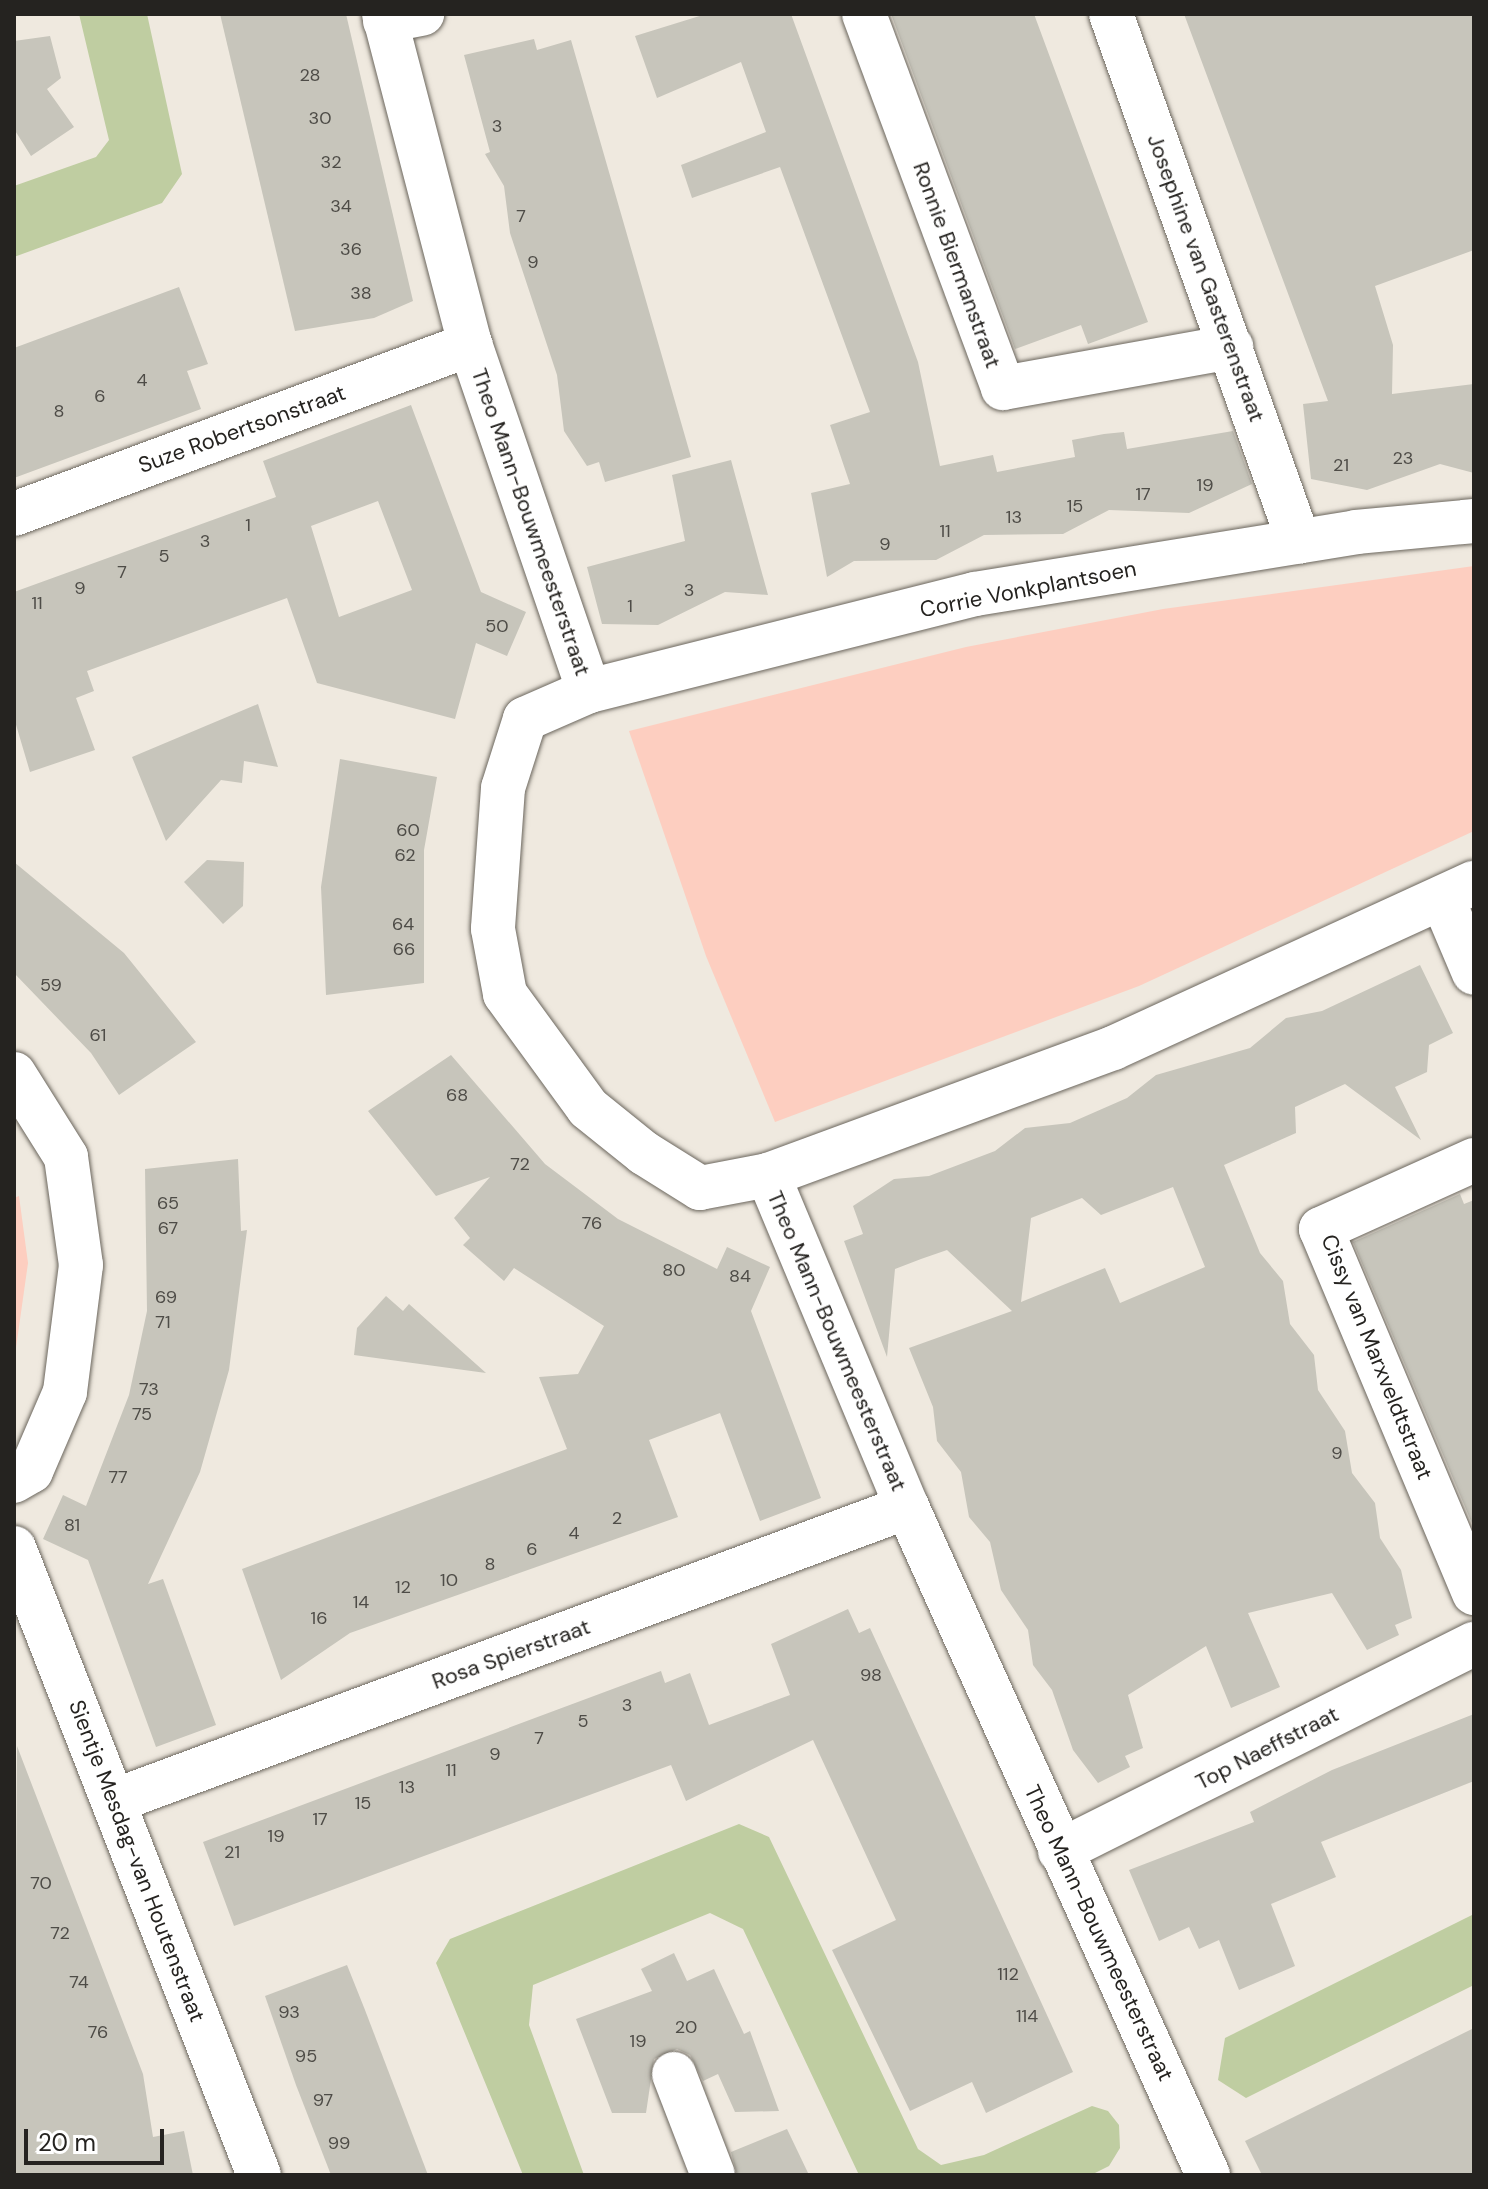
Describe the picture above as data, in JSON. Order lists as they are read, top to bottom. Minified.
{"streets":{"street":["Ronnie Biermanstraat","Josephine van Gasterenstraat","Suze Robertsonstraat","Theo Mann-Bouwmeesterstraat","Corrie Vonkplantsoen","Cissy van Marxveldtstraat","Rosa Spierstraat","Top Naeffstraat","Sientje Mesdag-van Houtenstraat"]},"crossings":[["Ronnie Biermanstraat","Josephine van Gasterenstraat"],["Josephine van Gasterenstraat","Corrie Vonkplantsoen"],["Suze Robertsonstraat","Theo Mann-Bouwmeesterstraat"],["Theo Mann-Bouwmeesterstraat","Corrie Vonkplantsoen"],["Theo Mann-Bouwmeesterstraat","Rosa Spierstraat"],["Theo Mann-Bouwmeesterstraat","Top Naeffstraat"],["Rosa Spierstraat","Sientje Mesdag-van Houtenstraat"]],"house_numbers":["28","30","3","32","34","7","36","9","38","4","6","8","23","21","19","17","15","13","1","11","3","9","5","7","9","3","11","1","50","60","62","64","66","59","61","68","72","65","76","67","80","84","69","71","73","75","9","77","2","81","4","6","8","10","12","14","16","98","3","5","7","9","11","13","15","17","19","21","70","72","112","74","93","114","20","76","19","95","97","99"],"scale_bar":"20 m"}
